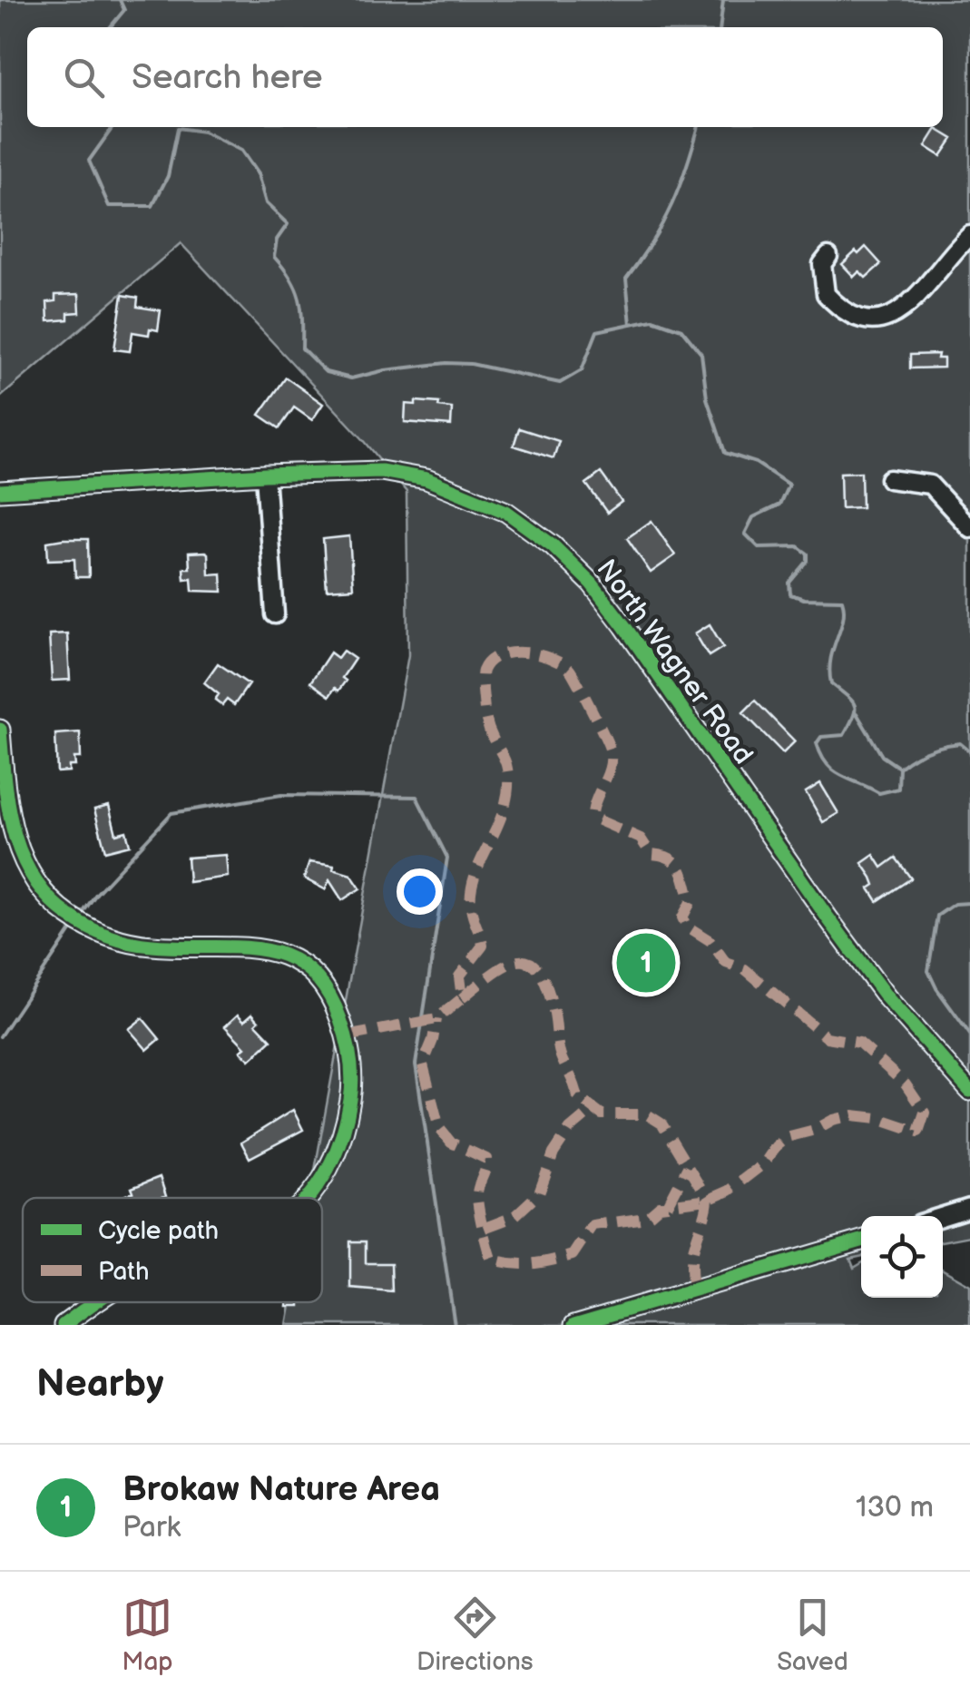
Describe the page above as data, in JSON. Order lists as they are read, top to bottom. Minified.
{"streets":{"street":["North Wagner Road"]},"legend":["Cycle path","Path"],"page":{"search":"Search here","pins":"1","heading":"Nearby","list":[{"mark":"1","name":"Brokaw Nature Area","note":"Park","value":"130 m"}],"nav":["Map","Directions","Saved"]}}
